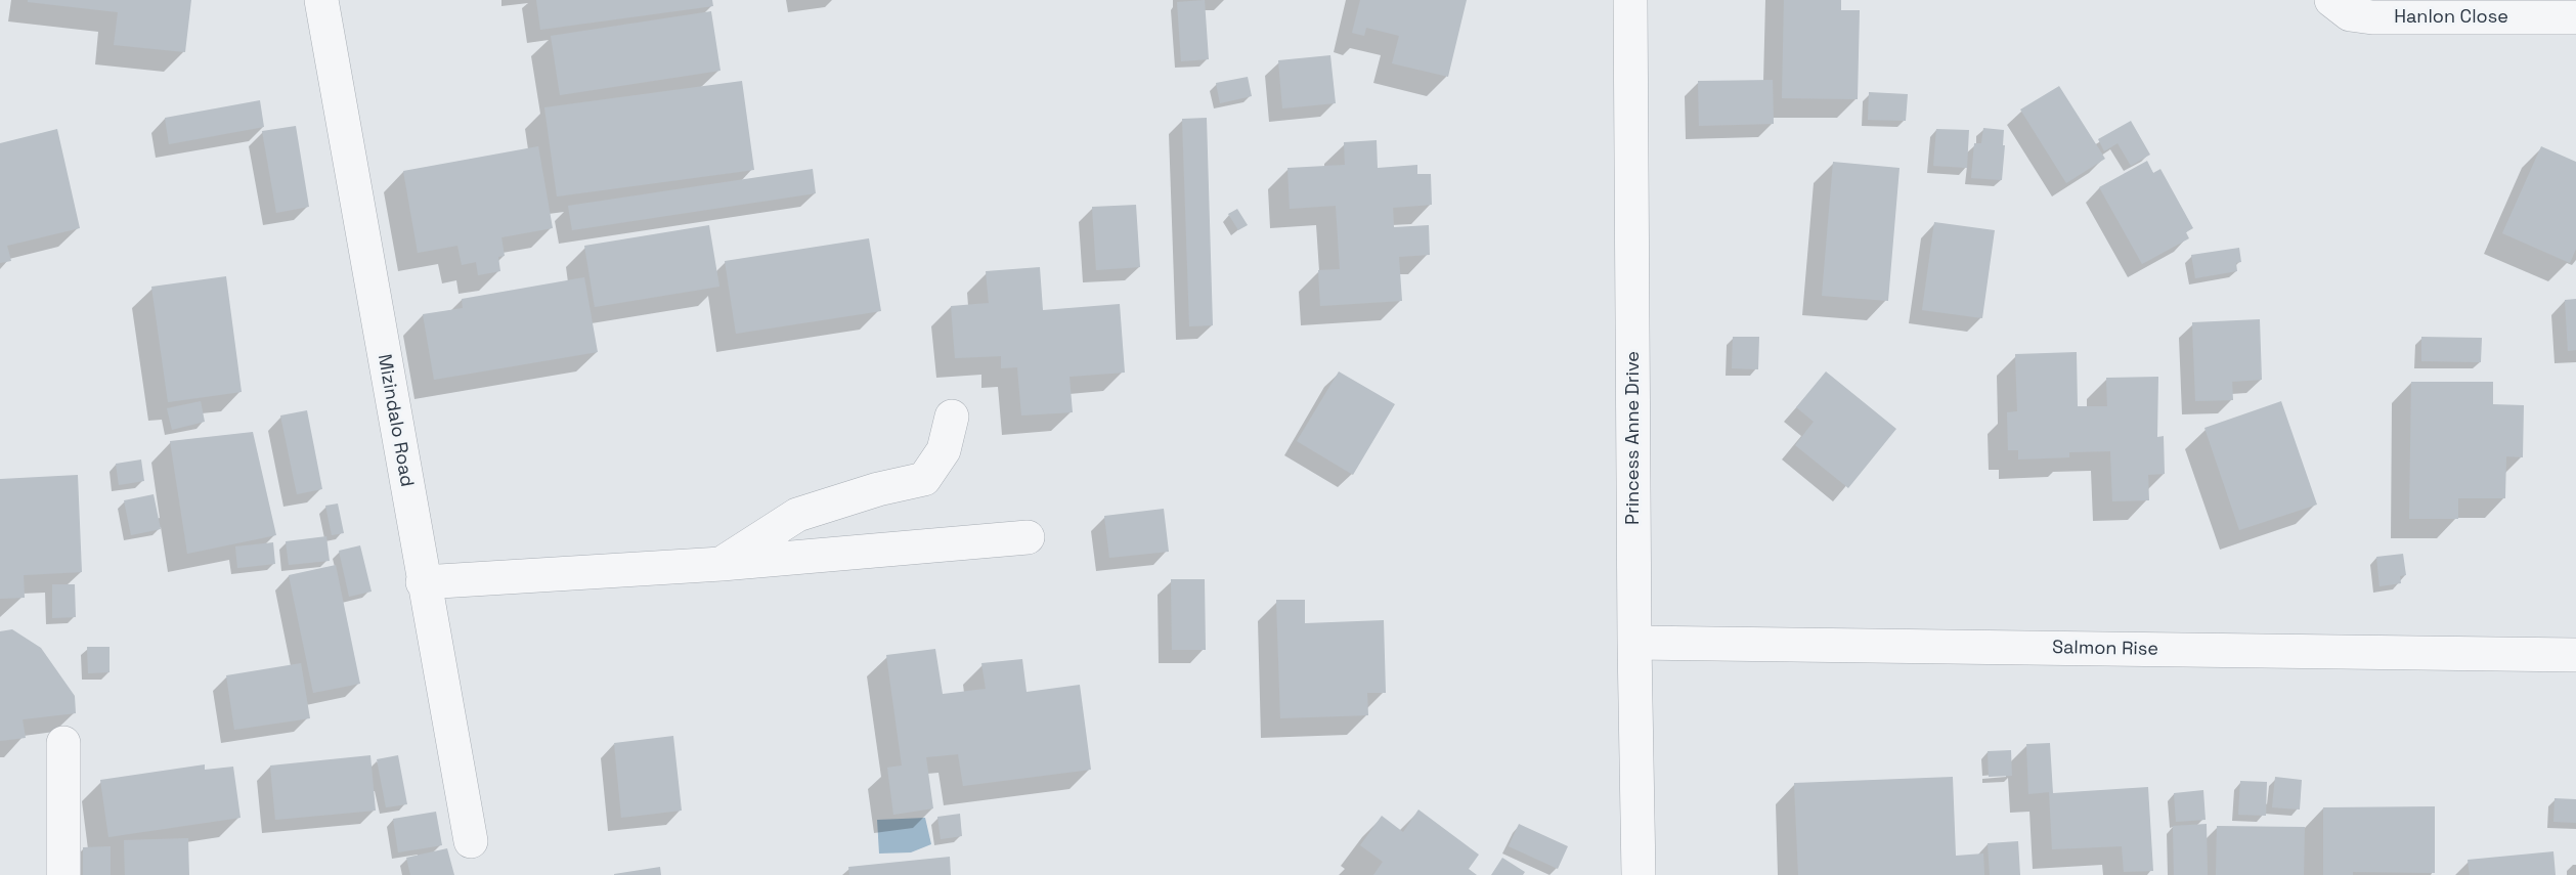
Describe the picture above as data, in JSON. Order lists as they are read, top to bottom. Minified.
{"streets":{"street":["Hanlon Close","Mizindalo Road","Princess Anne Drive","Salmon Rise"]},"crossings":[["Princess Anne Drive","Salmon Rise"]]}
